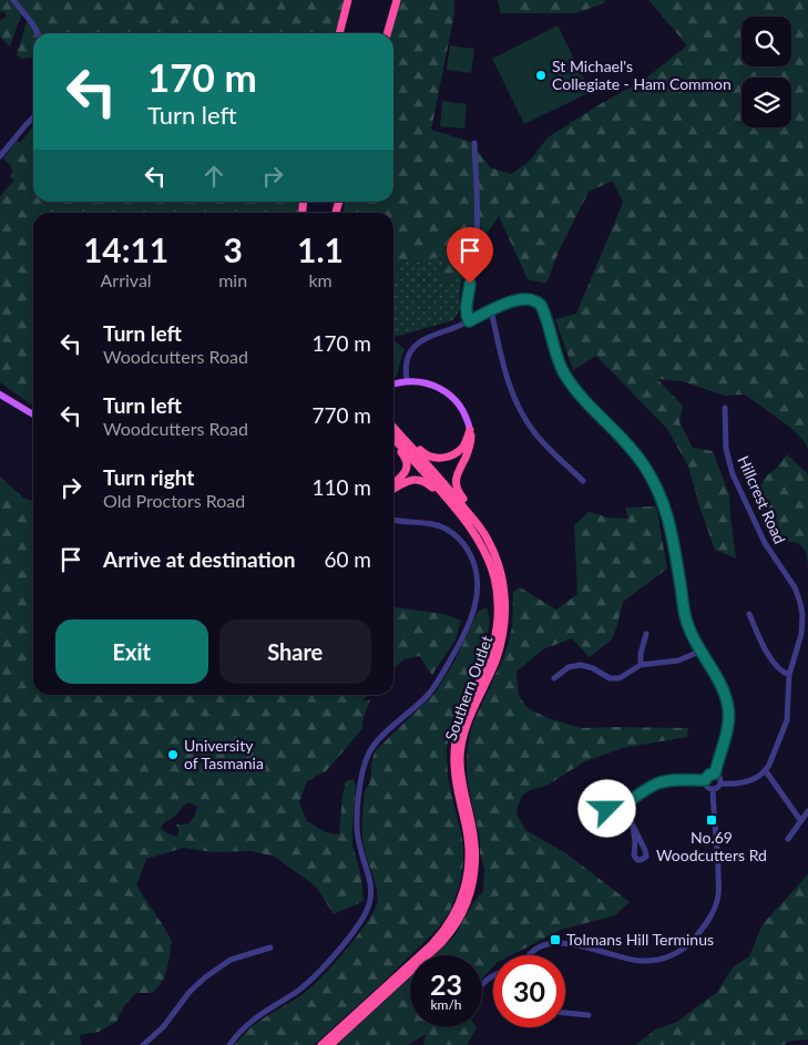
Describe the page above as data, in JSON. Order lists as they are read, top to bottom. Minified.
{"streets":{"highway":["Southern Outlet"],"street":["Hillcrest Road"]},"places":{"other":["St Michael's Collegiate - Ham Common","University of Tasmania"],"transit":["No.69 Woodcutters Rd","Tolmans Hill Terminus"]},"page":{"turn":["170 m","Turn left"],"eta":["14:11","Arrival","3","min","1.1","km"],"list":[{"name":"Turn left","note":"Woodcutters Road","value":"170 m"},{"name":"Turn left","note":"Woodcutters Road","value":"770 m"},{"name":"Turn right","note":"Old Proctors Road","value":"110 m"},{"name":"Arrive at destination","value":"60 m"}],"buttons":["Exit","Share"],"speed":"23 km/h","limit":"30"}}
